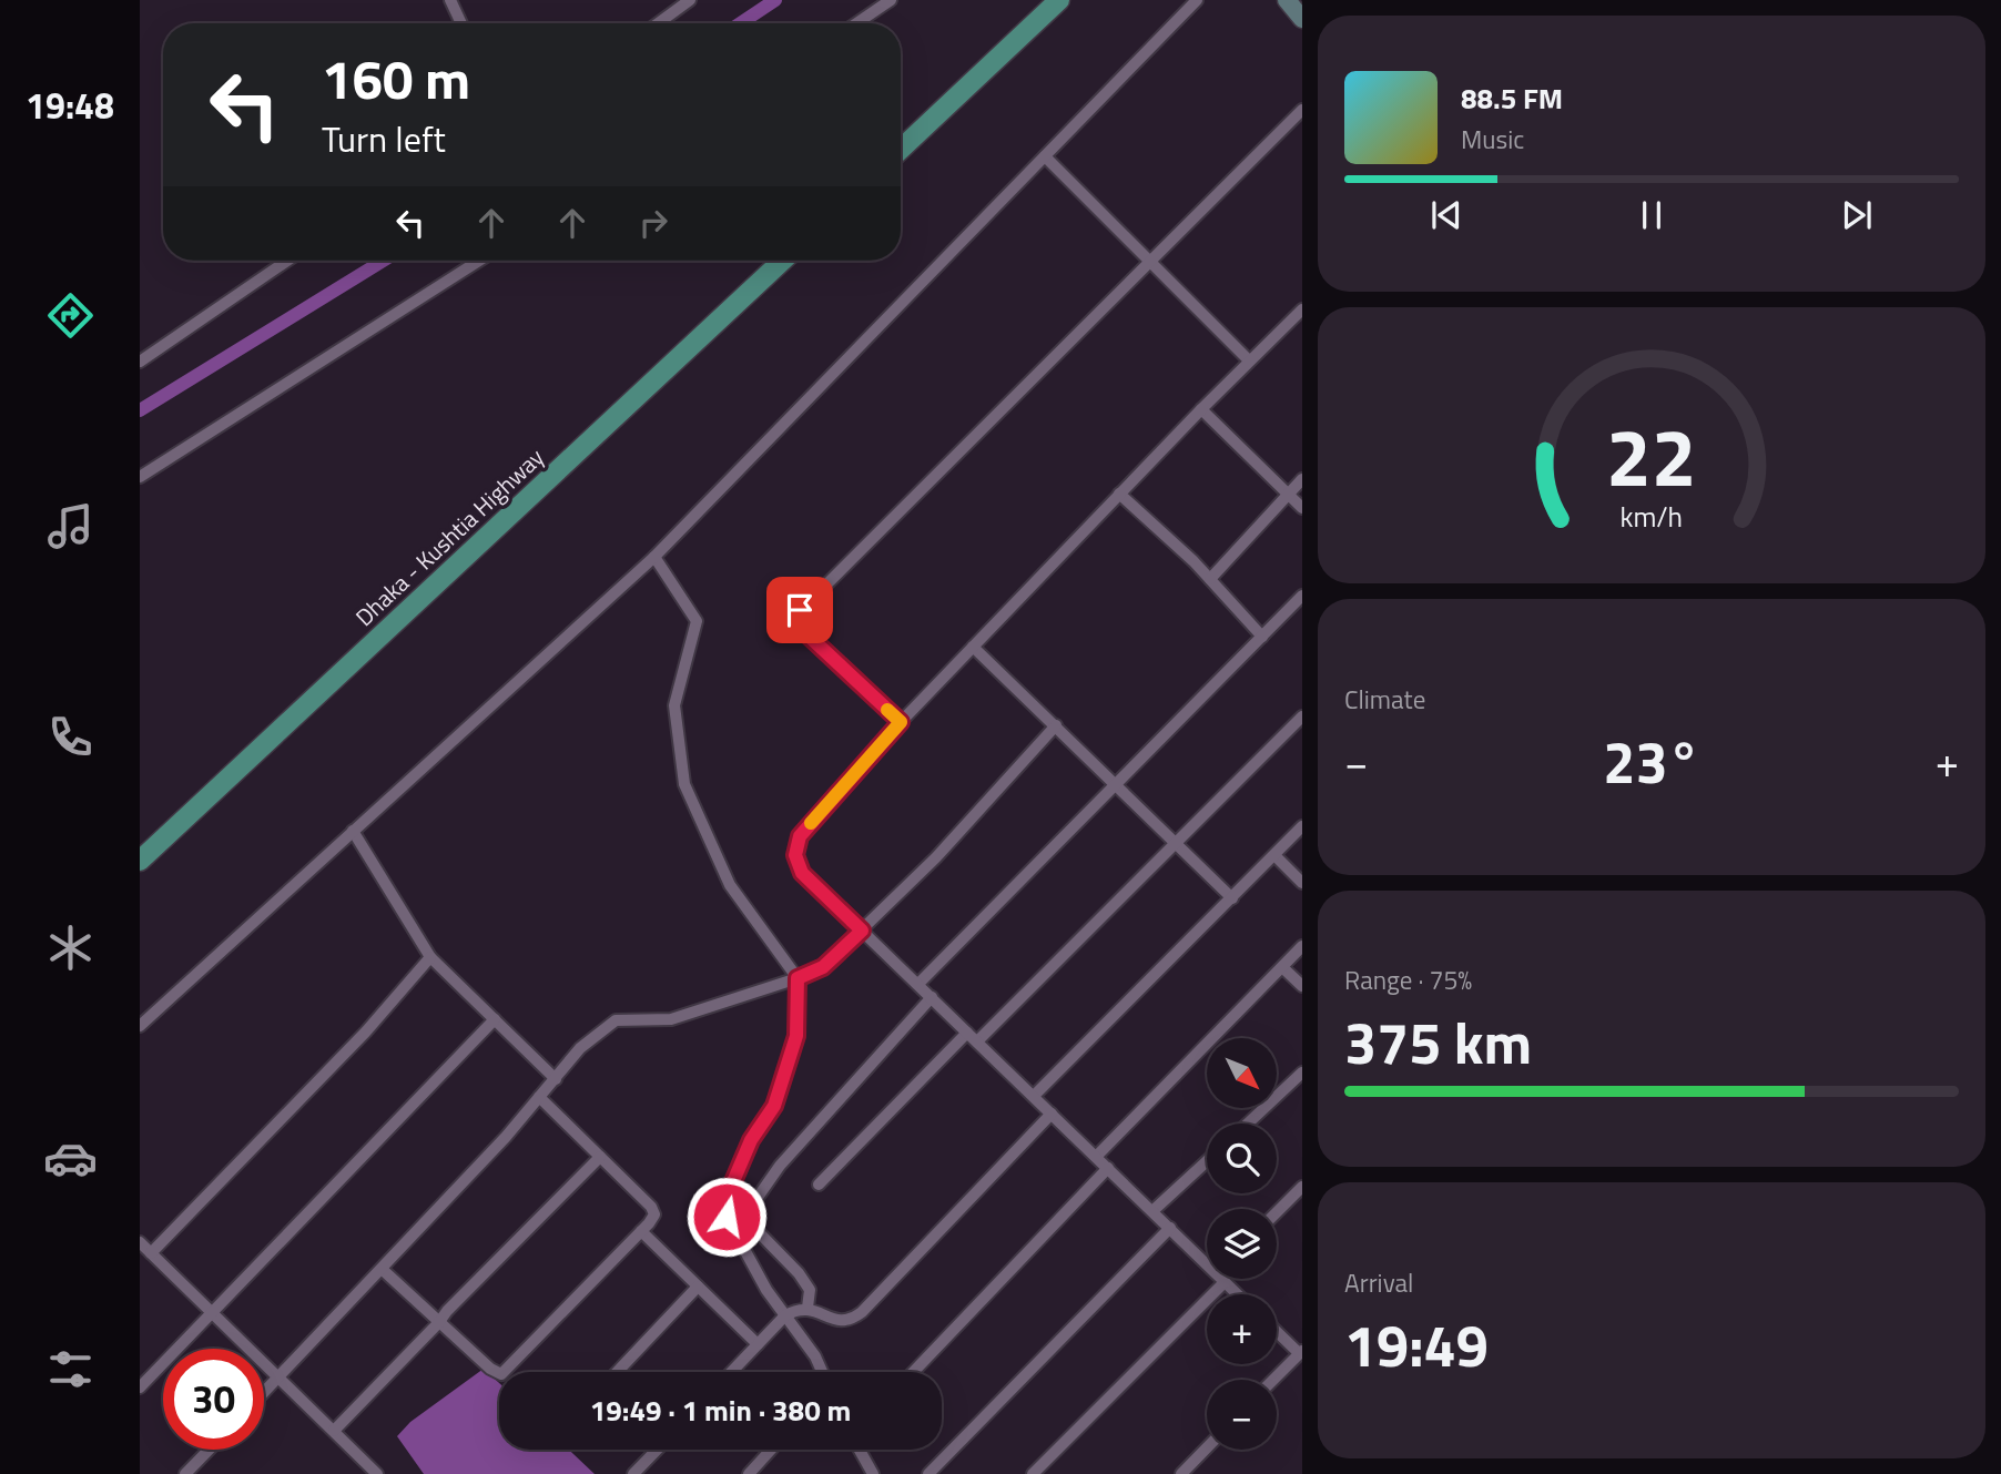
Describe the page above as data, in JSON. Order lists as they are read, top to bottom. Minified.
{"streets":{"main road":["Dhaka - Kushtia Highway"]},"north":"bottom right","page":{"tabs":"19:48","turn":["160 m","Turn left"],"song":["88.5 FM","Music"],"tile":["Climate",["Range · 75%","375 km"],["Arrival","19:49"]],"heat":["−","23°","+"],"map_buttons":["+","−"],"limit":"30","trip":"19:49 · 1 min · 380 m","gauge":["22","km/h"]}}
